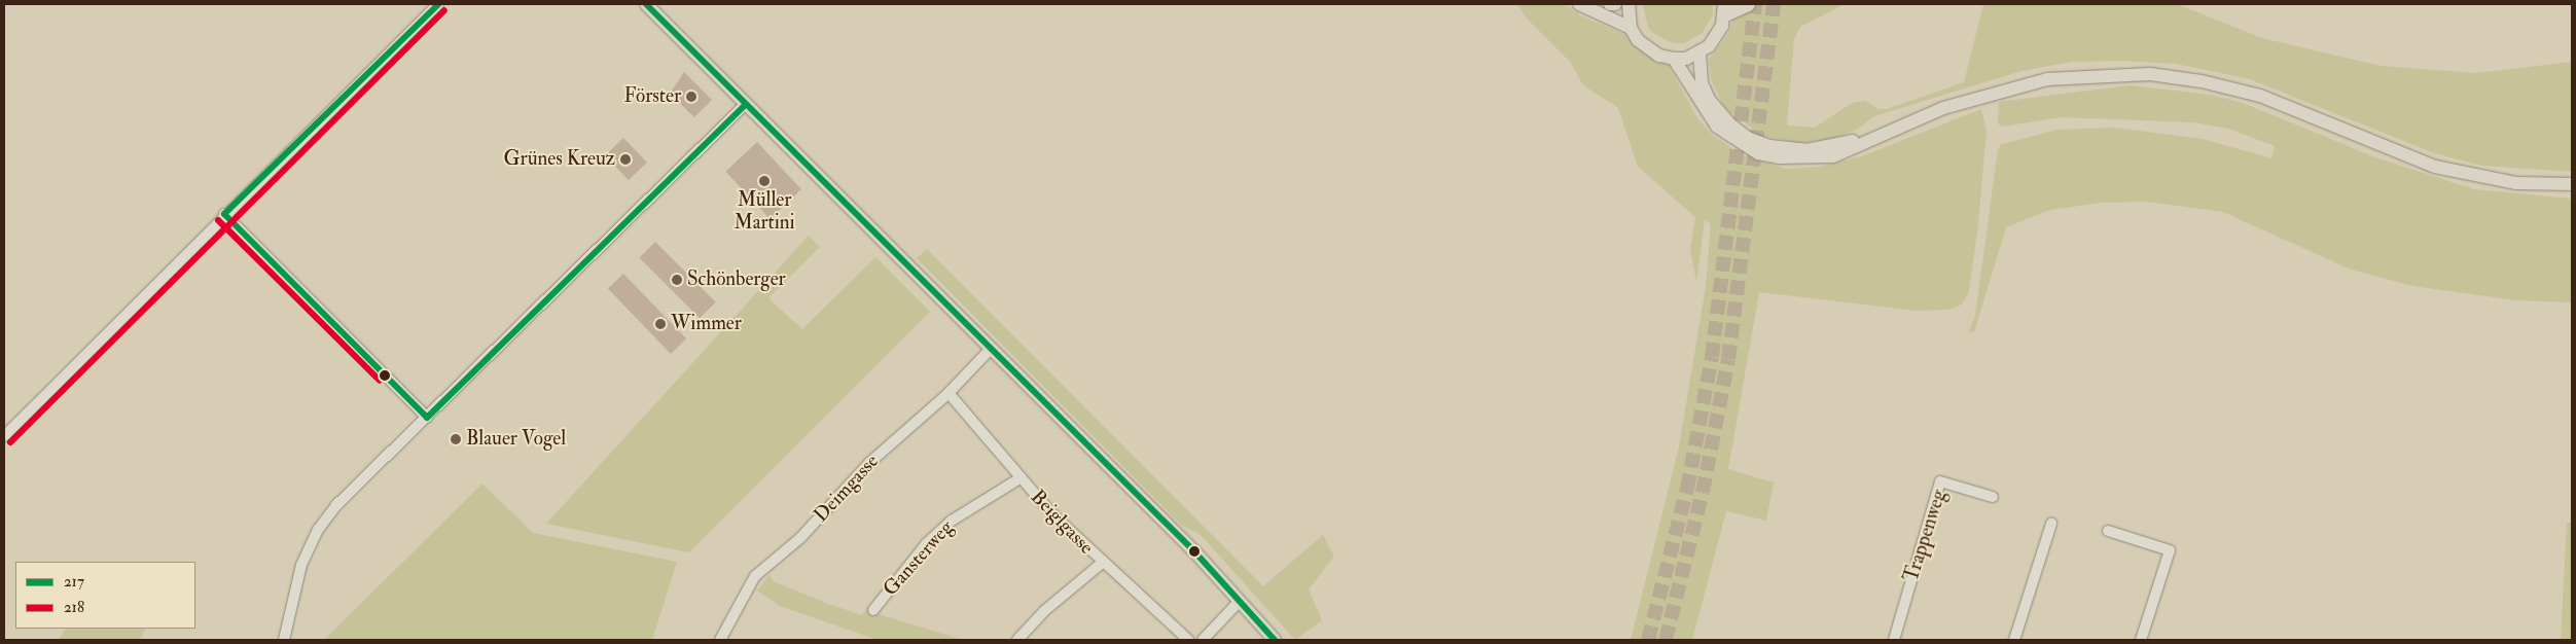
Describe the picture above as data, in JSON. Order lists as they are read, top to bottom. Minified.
{"streets":{"street":["Deimgasse","Beiglgasse","Trappenweg","Gansterweg"]},"crossings":[["Deimgasse","Beiglgasse"],["Beiglgasse","Gansterweg"]],"places":["Förster","Grünes Kreuz","Müller Martini","Schönberger","Wimmer","Blauer Vogel"],"lines":["transit line 217","transit line 218"],"legend":["217","218"]}
